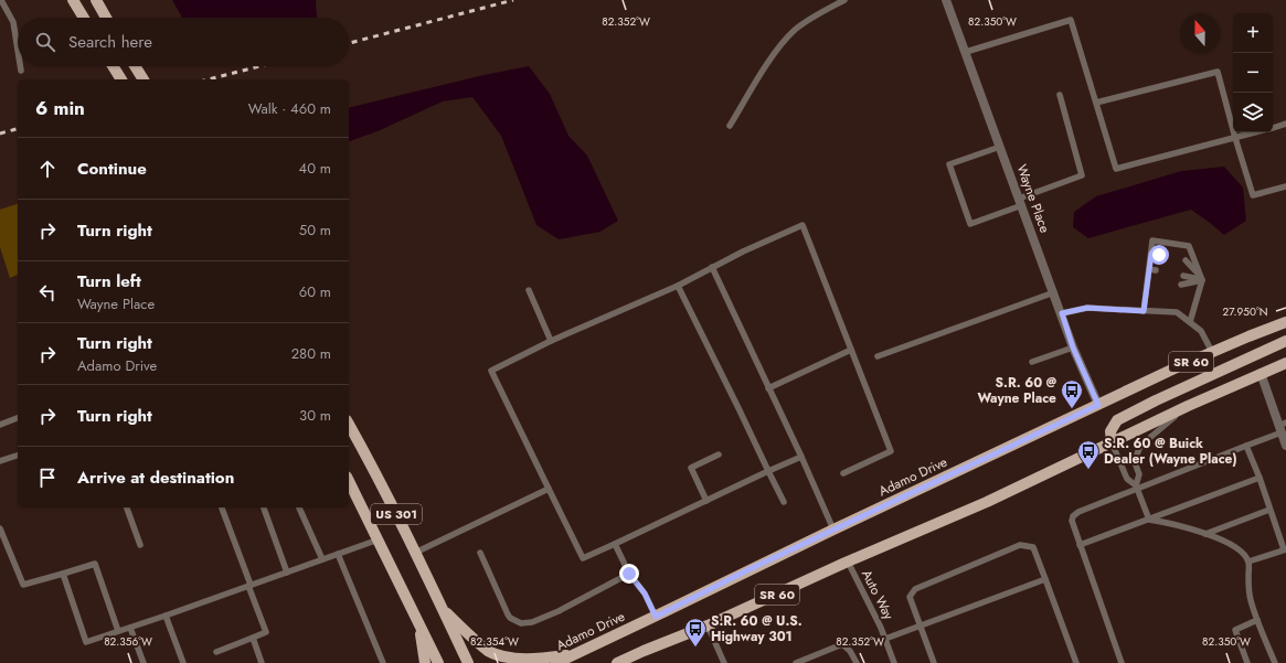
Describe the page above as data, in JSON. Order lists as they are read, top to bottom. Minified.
{"streets":{"main road":["SR 60","Adamo Drive","US 301"],"street":["Wayne Place"],"lane":["Auto Way"]},"crossings":[["Wayne Place","Adamo Drive"],["SR 60","Auto Way"]],"places":{"bus stop":["S.R. 60 @ Wayne Place","S.R. 60 @ Buick Dealer (Wayne Place)","S.R. 60 @ U.S. Highway 301"]},"north":"top","page":{"map_buttons":["+","−"],"search":"Search here","heading":["6 min","Walk · 460 m"],"list":[["Continue","40 m"],["Turn right","50 m"],["Turn left","Wayne Place","60 m"],["Turn right","Adamo Drive","280 m"],["Turn right","30 m"],"Arrive at destination"]},"coordinates":["82.352°W","82.350°W","27.950°N","82.356°W","82.354°W"]}
